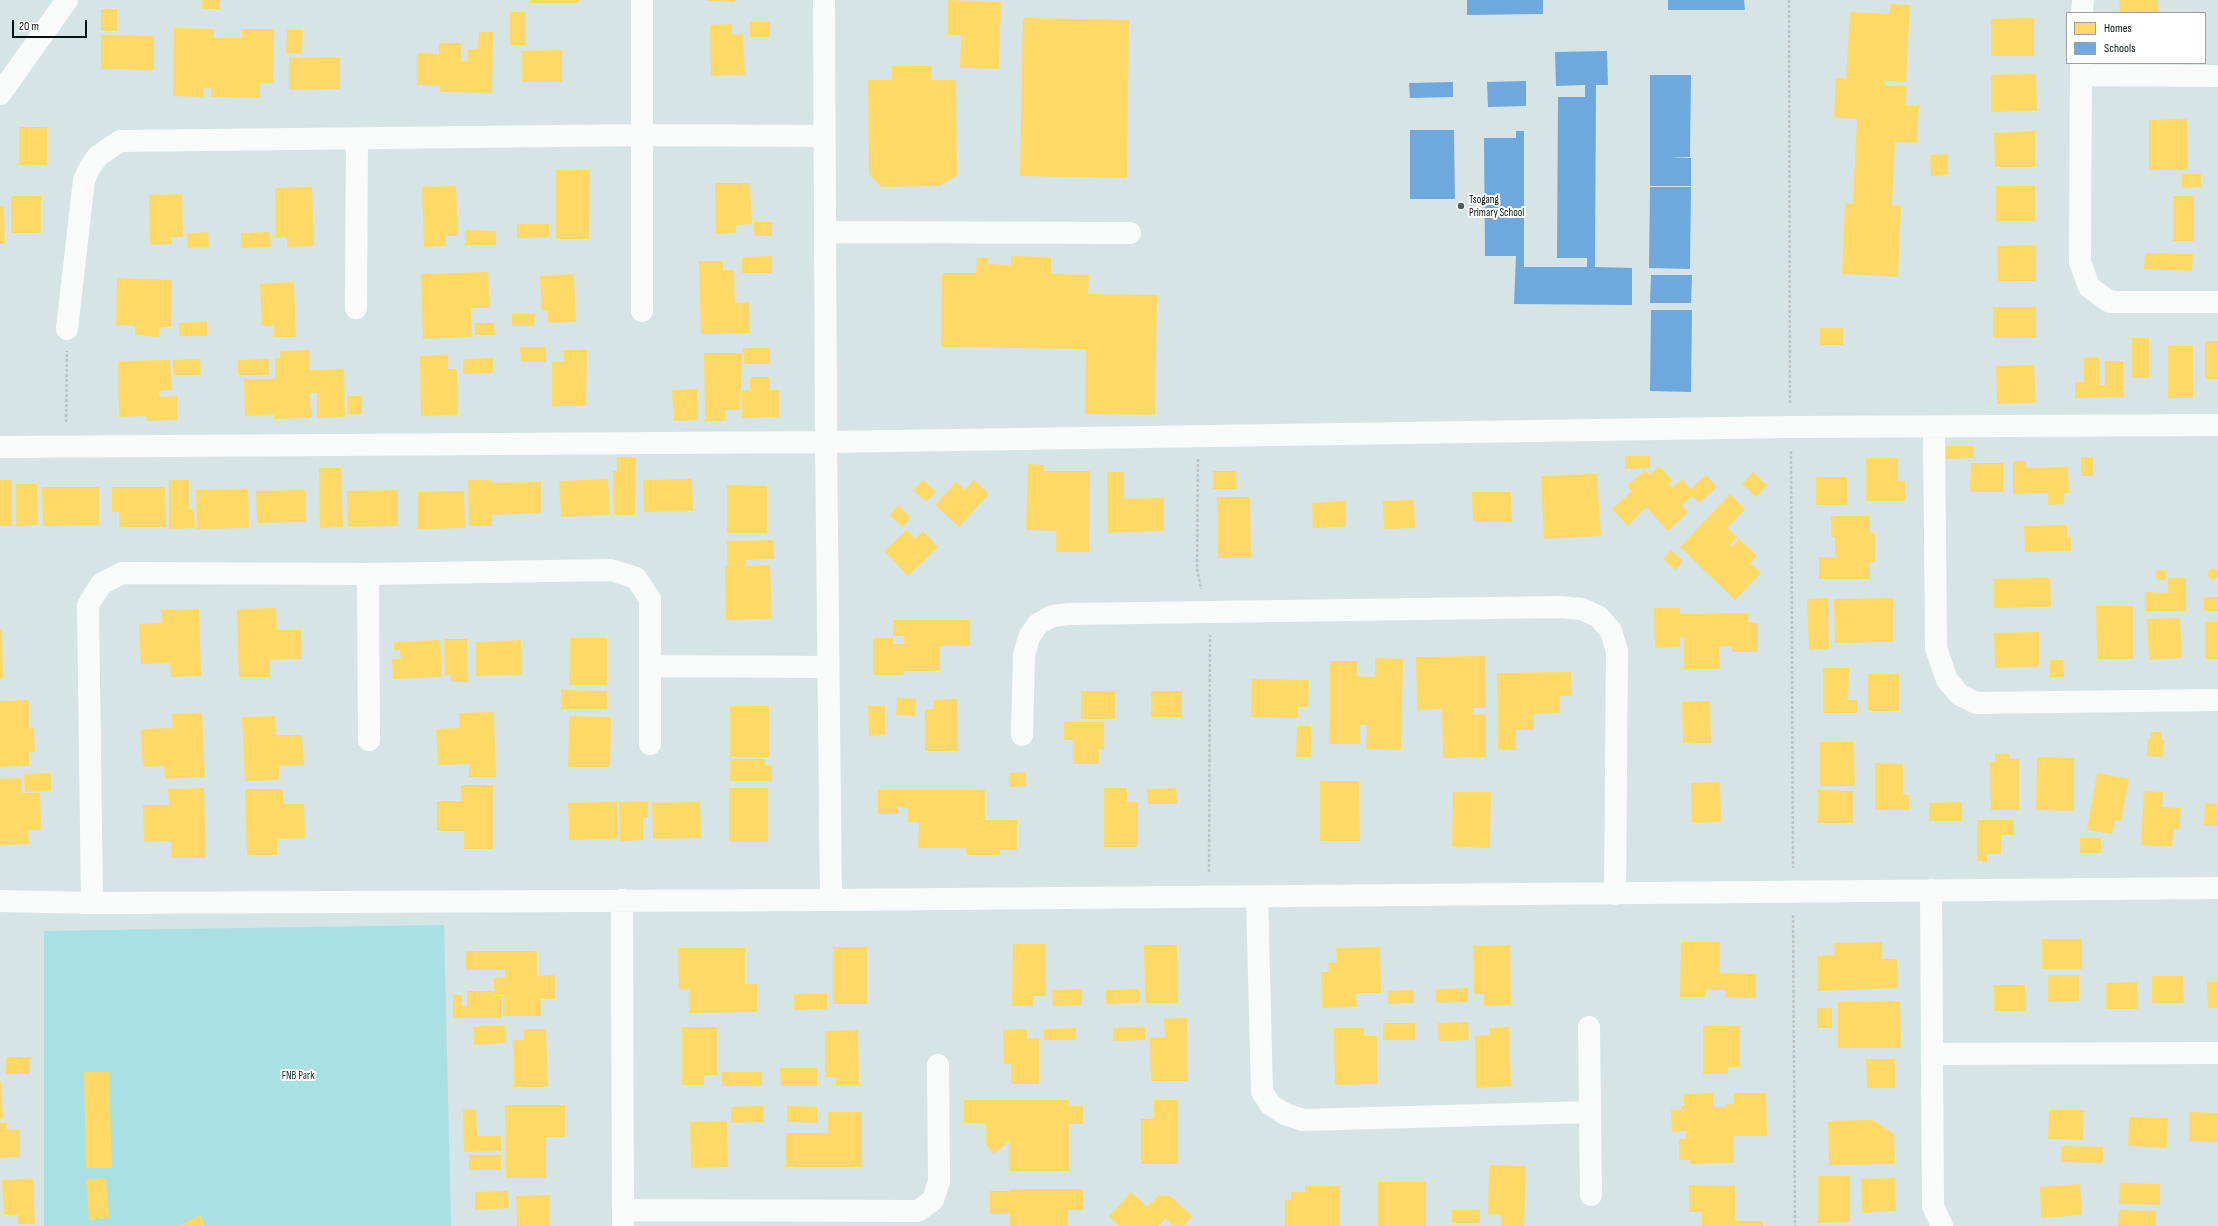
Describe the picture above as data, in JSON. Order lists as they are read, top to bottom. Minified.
{"parks":["FNB Park"],"places":["Tsogang Primary School"],"legend":["Homes","Schools"],"scale_bar":"20 m"}
